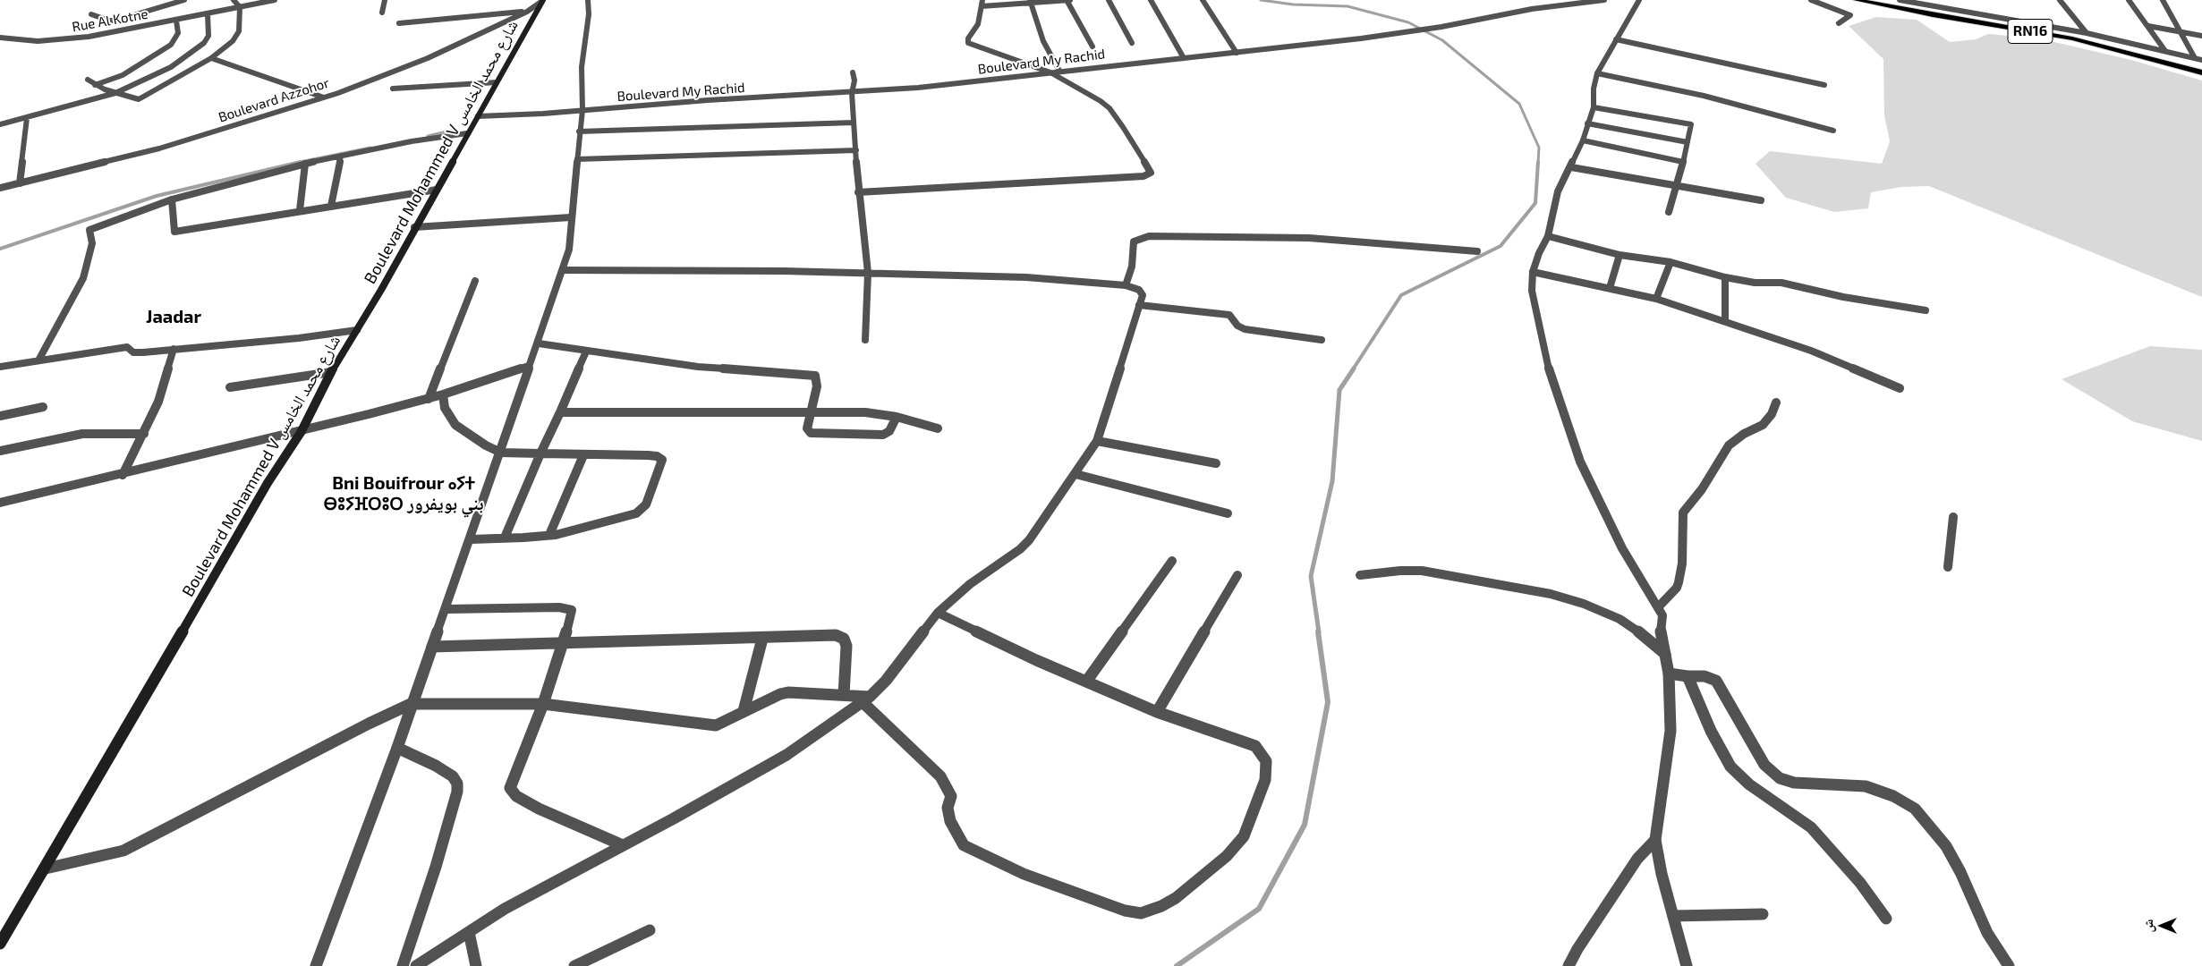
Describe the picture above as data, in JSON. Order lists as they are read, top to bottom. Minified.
{"streets":{"highway":["RN16"],"main road":["Boulevard Mohammed V شارع محمد الخامس"],"street":["Rue Al Kotne","Boulevard My Rachid","Boulevard Azzohor"]},"crossings":[["Boulevard My Rachid","Boulevard Mohammed V شارع محمد الخامس"],["Boulevard Azzohor","Boulevard Mohammed V شارع محمد الخامس"]],"districts":["Jaadar","Bni Bouifrour ⴰⵢⵜ ⴱⵓⵢⴼⵔⵓⵔ بني بويفرور"],"north":"left"}
